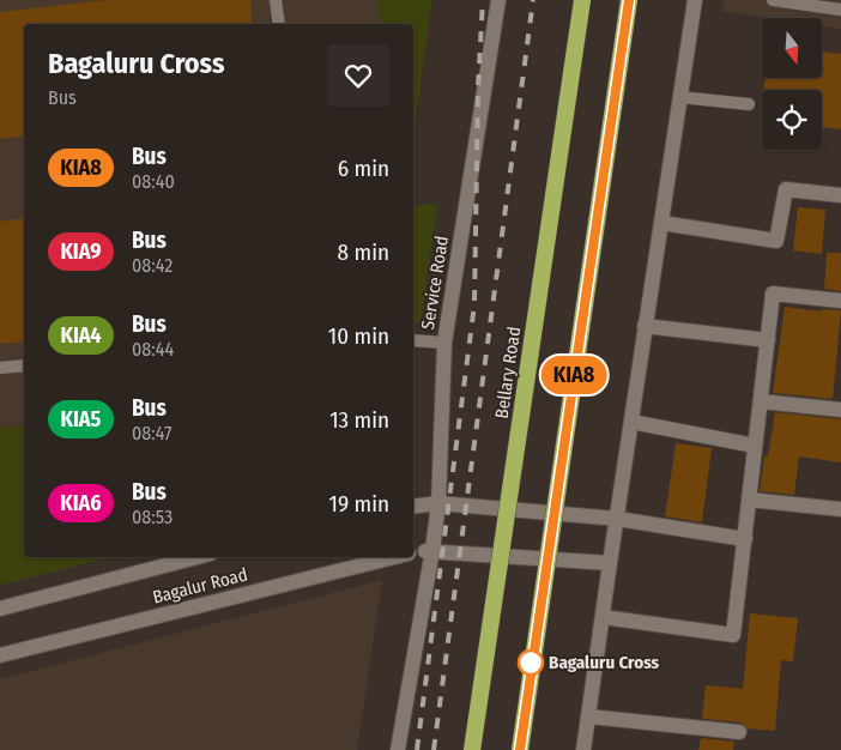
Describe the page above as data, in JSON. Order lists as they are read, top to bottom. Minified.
{"streets":{"highway":["Bellary Road"],"main road":["Service Road","Bagalur Road"]},"crossings":[["Service Road","Bagalur Road"]],"places":["Bagaluru Cross"],"lines":["bus line KIA8"],"north":"bottom","page":{"on_map":"KIA8","heading":["Bagaluru Cross","Bus"],"list":[{"mark":"KIA8","name":"Bus","note":"08:40","value":"6 min"},{"mark":"KIA9","name":"Bus","note":"08:42","value":"8 min"},{"mark":"KIA4","name":"Bus","note":"08:44","value":"10 min"},{"mark":"KIA5","name":"Bus","note":"08:47","value":"13 min"},{"mark":"KIA6","name":"Bus","note":"08:53","value":"19 min"}]}}
